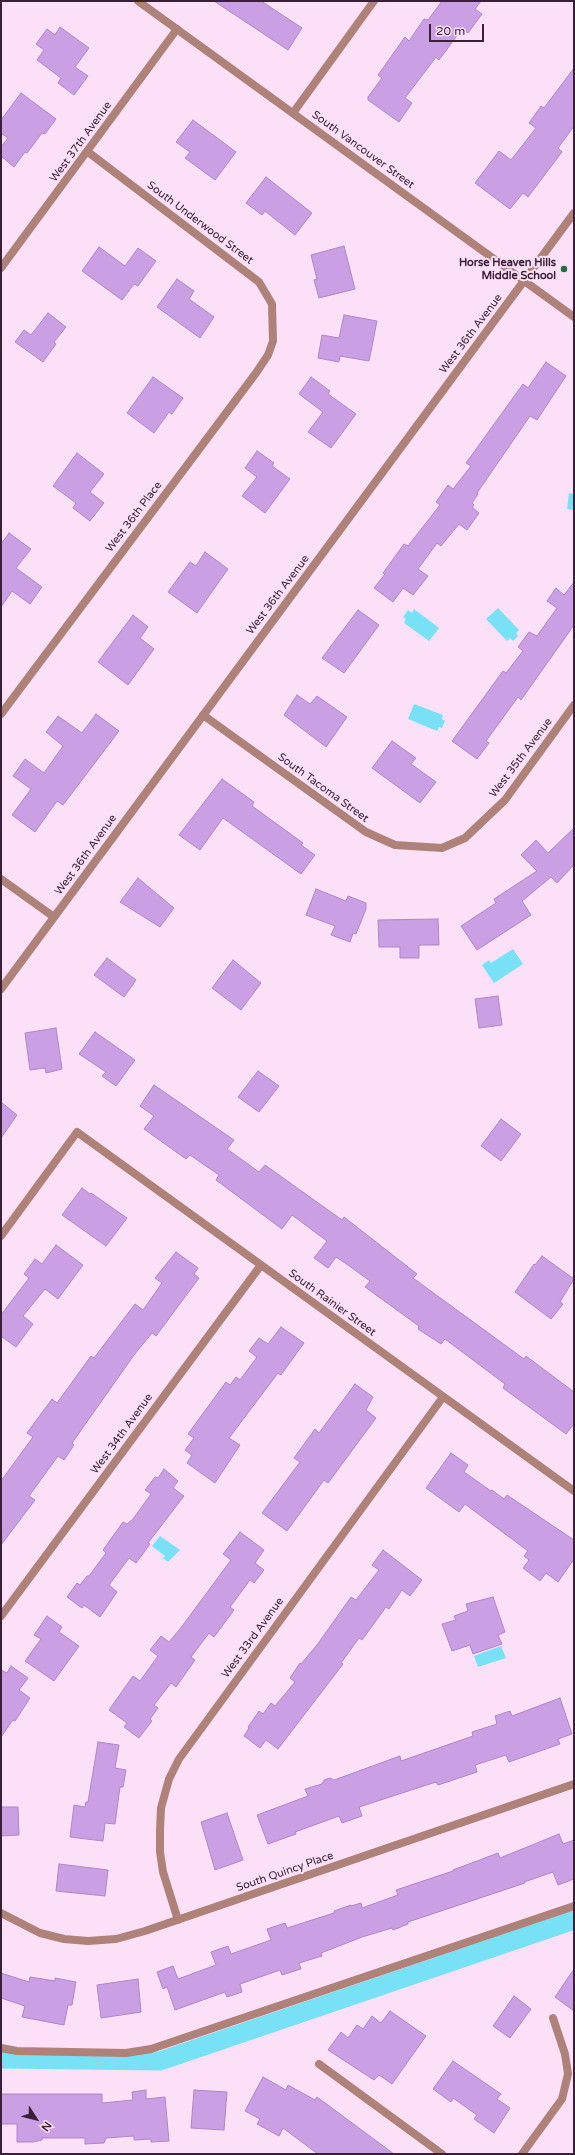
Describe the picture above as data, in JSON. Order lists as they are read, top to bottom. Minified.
{"streets":{"street":["West 37th Avenue","South Vancouver Street","South Underwood Street","West 36th Avenue","West 36th Place","West 35th Avenue","South Tacoma Street","South Rainier Street","West 34th Avenue","West 33rd Avenue","South Quincy Place"]},"crossings":[["West 37th Avenue","South Vancouver Street"],["West 37th Avenue","South Underwood Street"],["South Vancouver Street","West 36th Avenue"],["South Underwood Street","West 36th Place"],["West 36th Avenue","South Tacoma Street"],["West 35th Avenue","South Tacoma Street"],["South Rainier Street","West 34th Avenue"],["South Rainier Street","West 33rd Avenue"],["West 33rd Avenue","South Quincy Place"]],"places":["Horse Heaven Hills Middle School"],"scale_bar":"20 m","north":"bottom right"}
